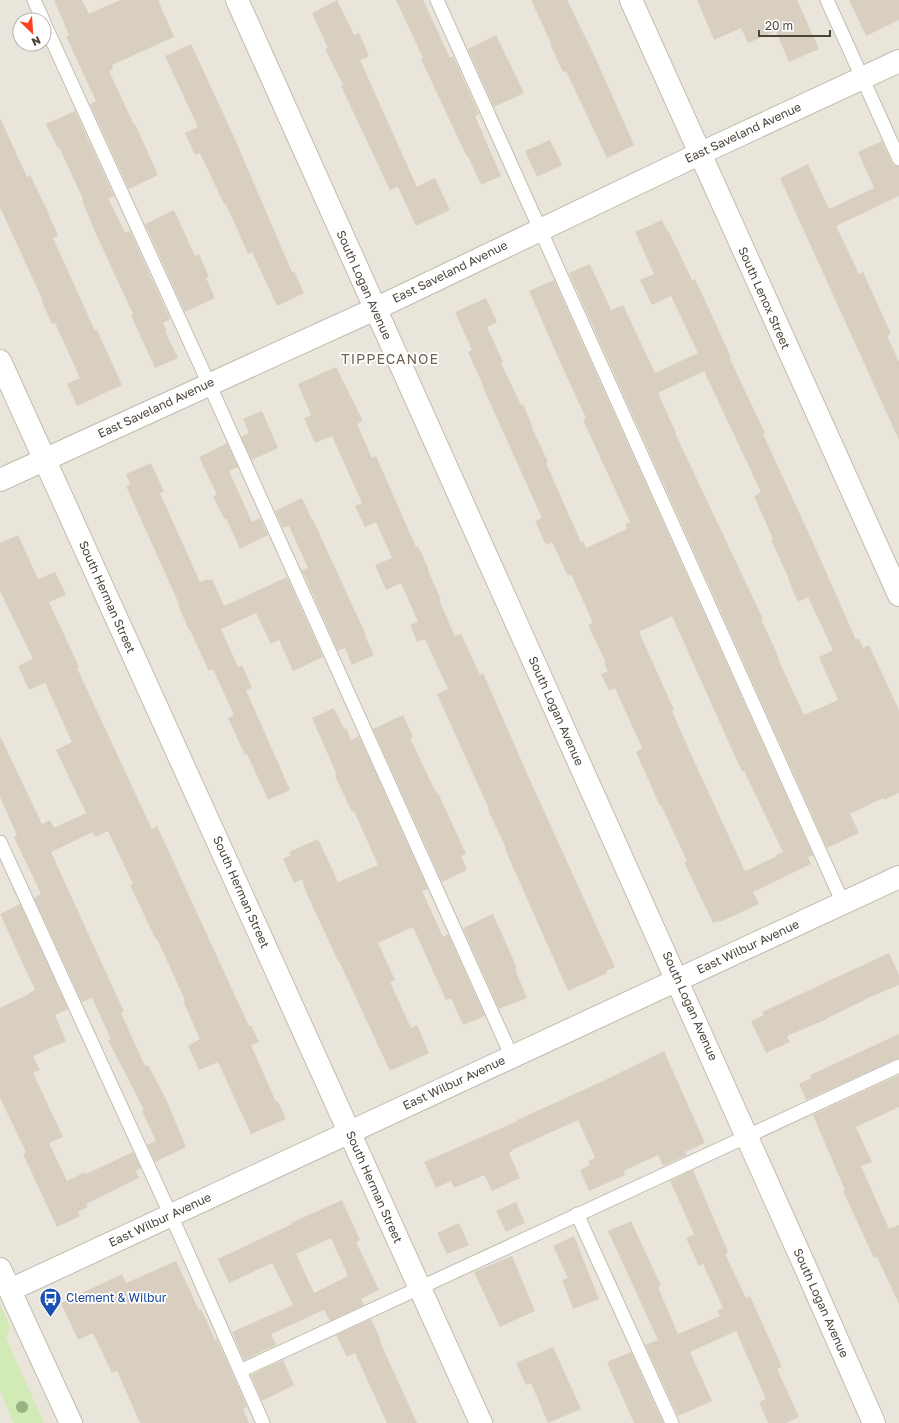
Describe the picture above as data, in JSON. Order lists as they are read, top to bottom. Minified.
{"streets":{"street":["East Saveland Avenue","South Logan Avenue","South Lenox Street","South Herman Street","East Wilbur Avenue"]},"crossings":[["East Saveland Avenue","South Logan Avenue"],["East Saveland Avenue","South Lenox Street"],["East Saveland Avenue","South Herman Street"],["South Logan Avenue","East Wilbur Avenue"],["South Herman Street","East Wilbur Avenue"]],"districts":["TIPPECANOE"],"places":{"bus stop":["Clement & Wilbur"]},"scale_bar":"20 m","north":"bottom right"}
